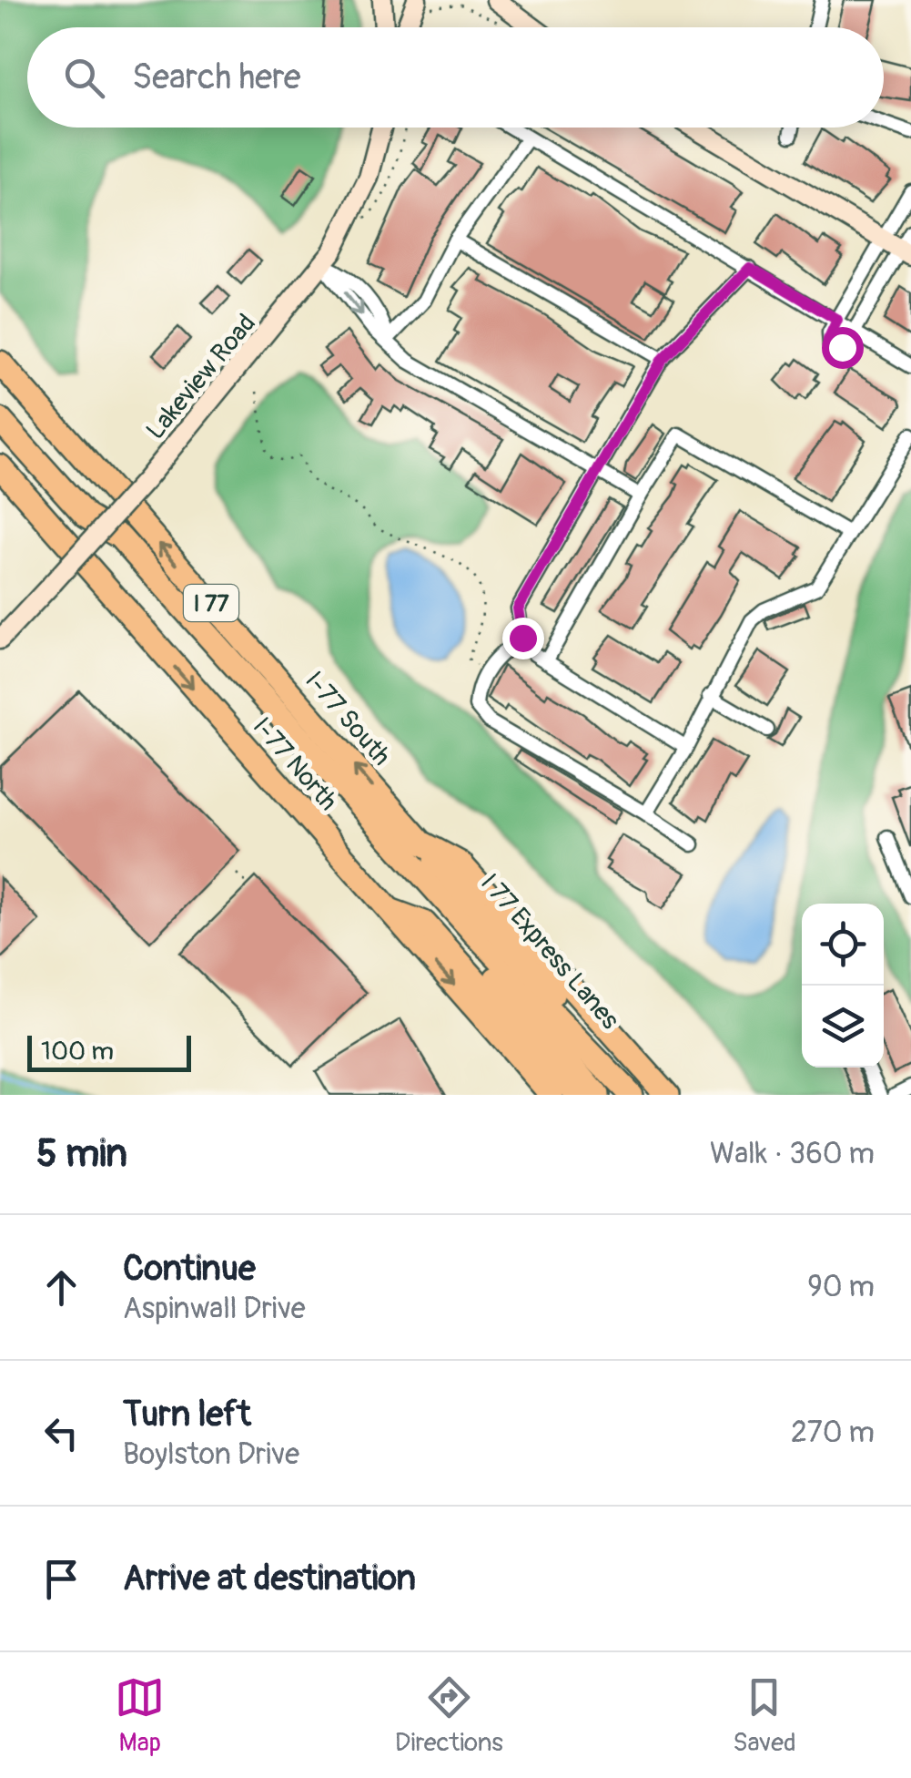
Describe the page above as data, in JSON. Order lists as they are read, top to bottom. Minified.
{"streets":{"highway":["I 77","I-77 South","I-77 North","I 77 Express Lanes"],"main road":["Lakeview Road"]},"crossings":[["I 77","I-77 North"],["I-77 South","I 77 Express Lanes"]],"scale_bar":"100 m","page":{"search":"Search here","scale":"100 m","heading":["5 min","Walk · 360 m"],"list":[["Continue","Aspinwall Drive","90 m"],["Turn left","Boylston Drive","270 m"],"Arrive at destination"],"nav":["Map","Directions","Saved"]}}
